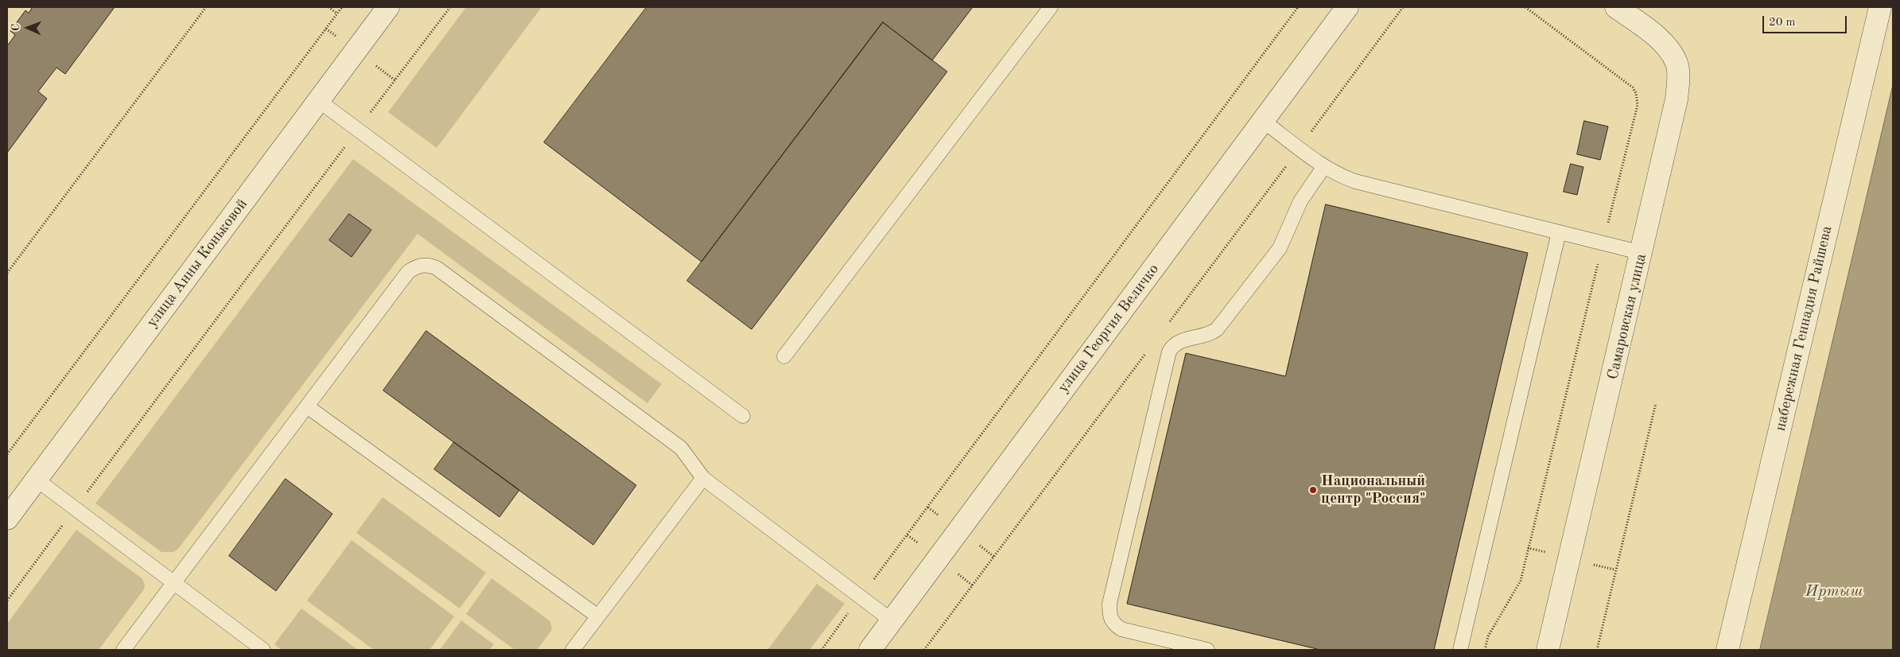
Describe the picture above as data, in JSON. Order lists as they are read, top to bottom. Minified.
{"streets":{"street":["улица Анны Коньковой","Самаровская улица","улица Георгия Величко","набережная Геннадия Райшева"]},"water":["Иртыш"],"places":["Национальный центр \"Россия\""],"scale_bar":"20 m","north":"left"}
